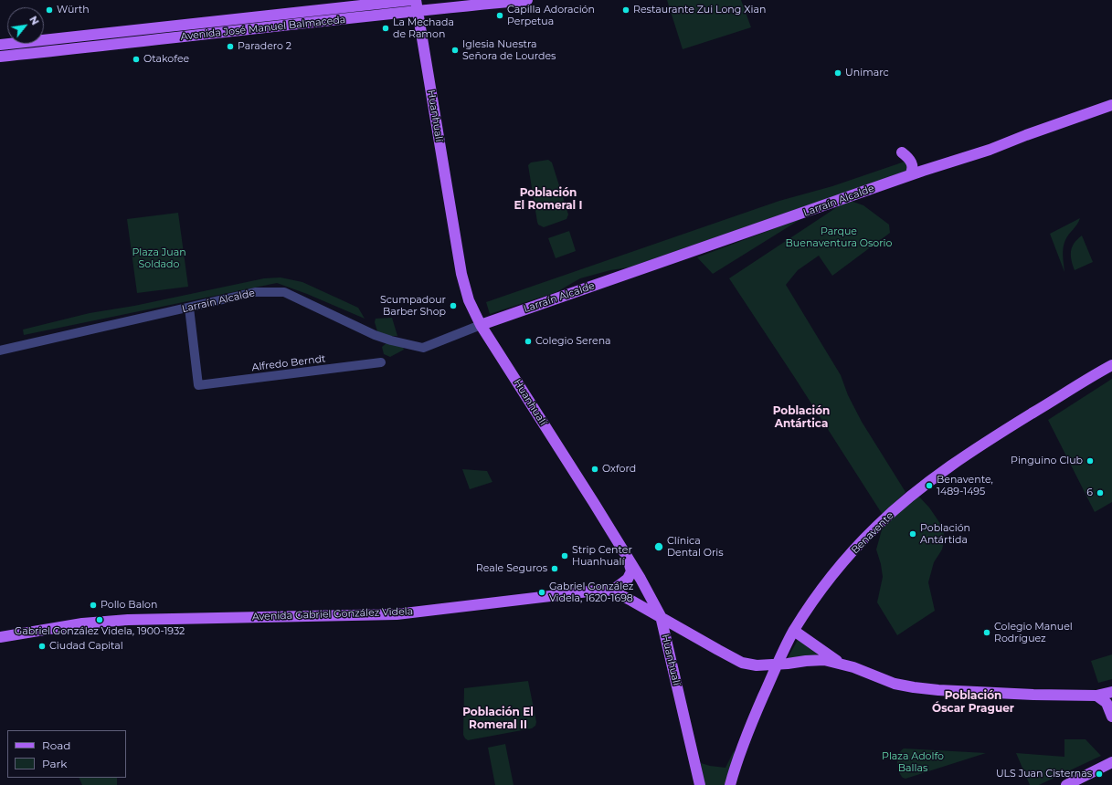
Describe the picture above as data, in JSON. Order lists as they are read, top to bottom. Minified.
{"streets":{"main road":["Avenida José Manuel Balmaceda","Huanhualí","Larraín Alcalde","Benavente","Avenida Gabriel González Videla"],"street":["Alfredo Berndt"]},"crossings":[["Avenida José Manuel Balmaceda","Huanhualí"],["Huanhualí","Larraín Alcalde"],["Huanhualí","Avenida Gabriel González Videla"],["Larraín Alcalde","Alfredo Berndt"],["Benavente","Avenida Gabriel González Videla"]],"districts":["Población El Romeral I","Población Antártica","Población Óscar Praguer","Población El Romeral II"],"parks":["Parque Buenaventura Osorio","Plaza Juan Soldado","Plaza Adolfo Ballas"],"places":["Würth","Restaurante Zui Long Xian","Capilla Adoración Perpetua","La Mechada de Ramon","Paradero 2","Iglesia Nuestra Señora de Lourdes","Otakofee","Unimarc","Scumpadour Barber Shop","Colegio Serena","Pinguino Club","Oxford","Benavente, 1489-1495","6","Población Antártida","Clínica Dental Oris","Strip Center Huanhualí","Reale Seguros","Gabriel González Videla, 1620-1698","Pollo Balon","Gabriel González Videla, 1900-1932","Colegio Manuel Rodríguez","Ciudad Capital","ULS Juan Cisternas"],"legend":["Road","Park"],"north":"top right"}
